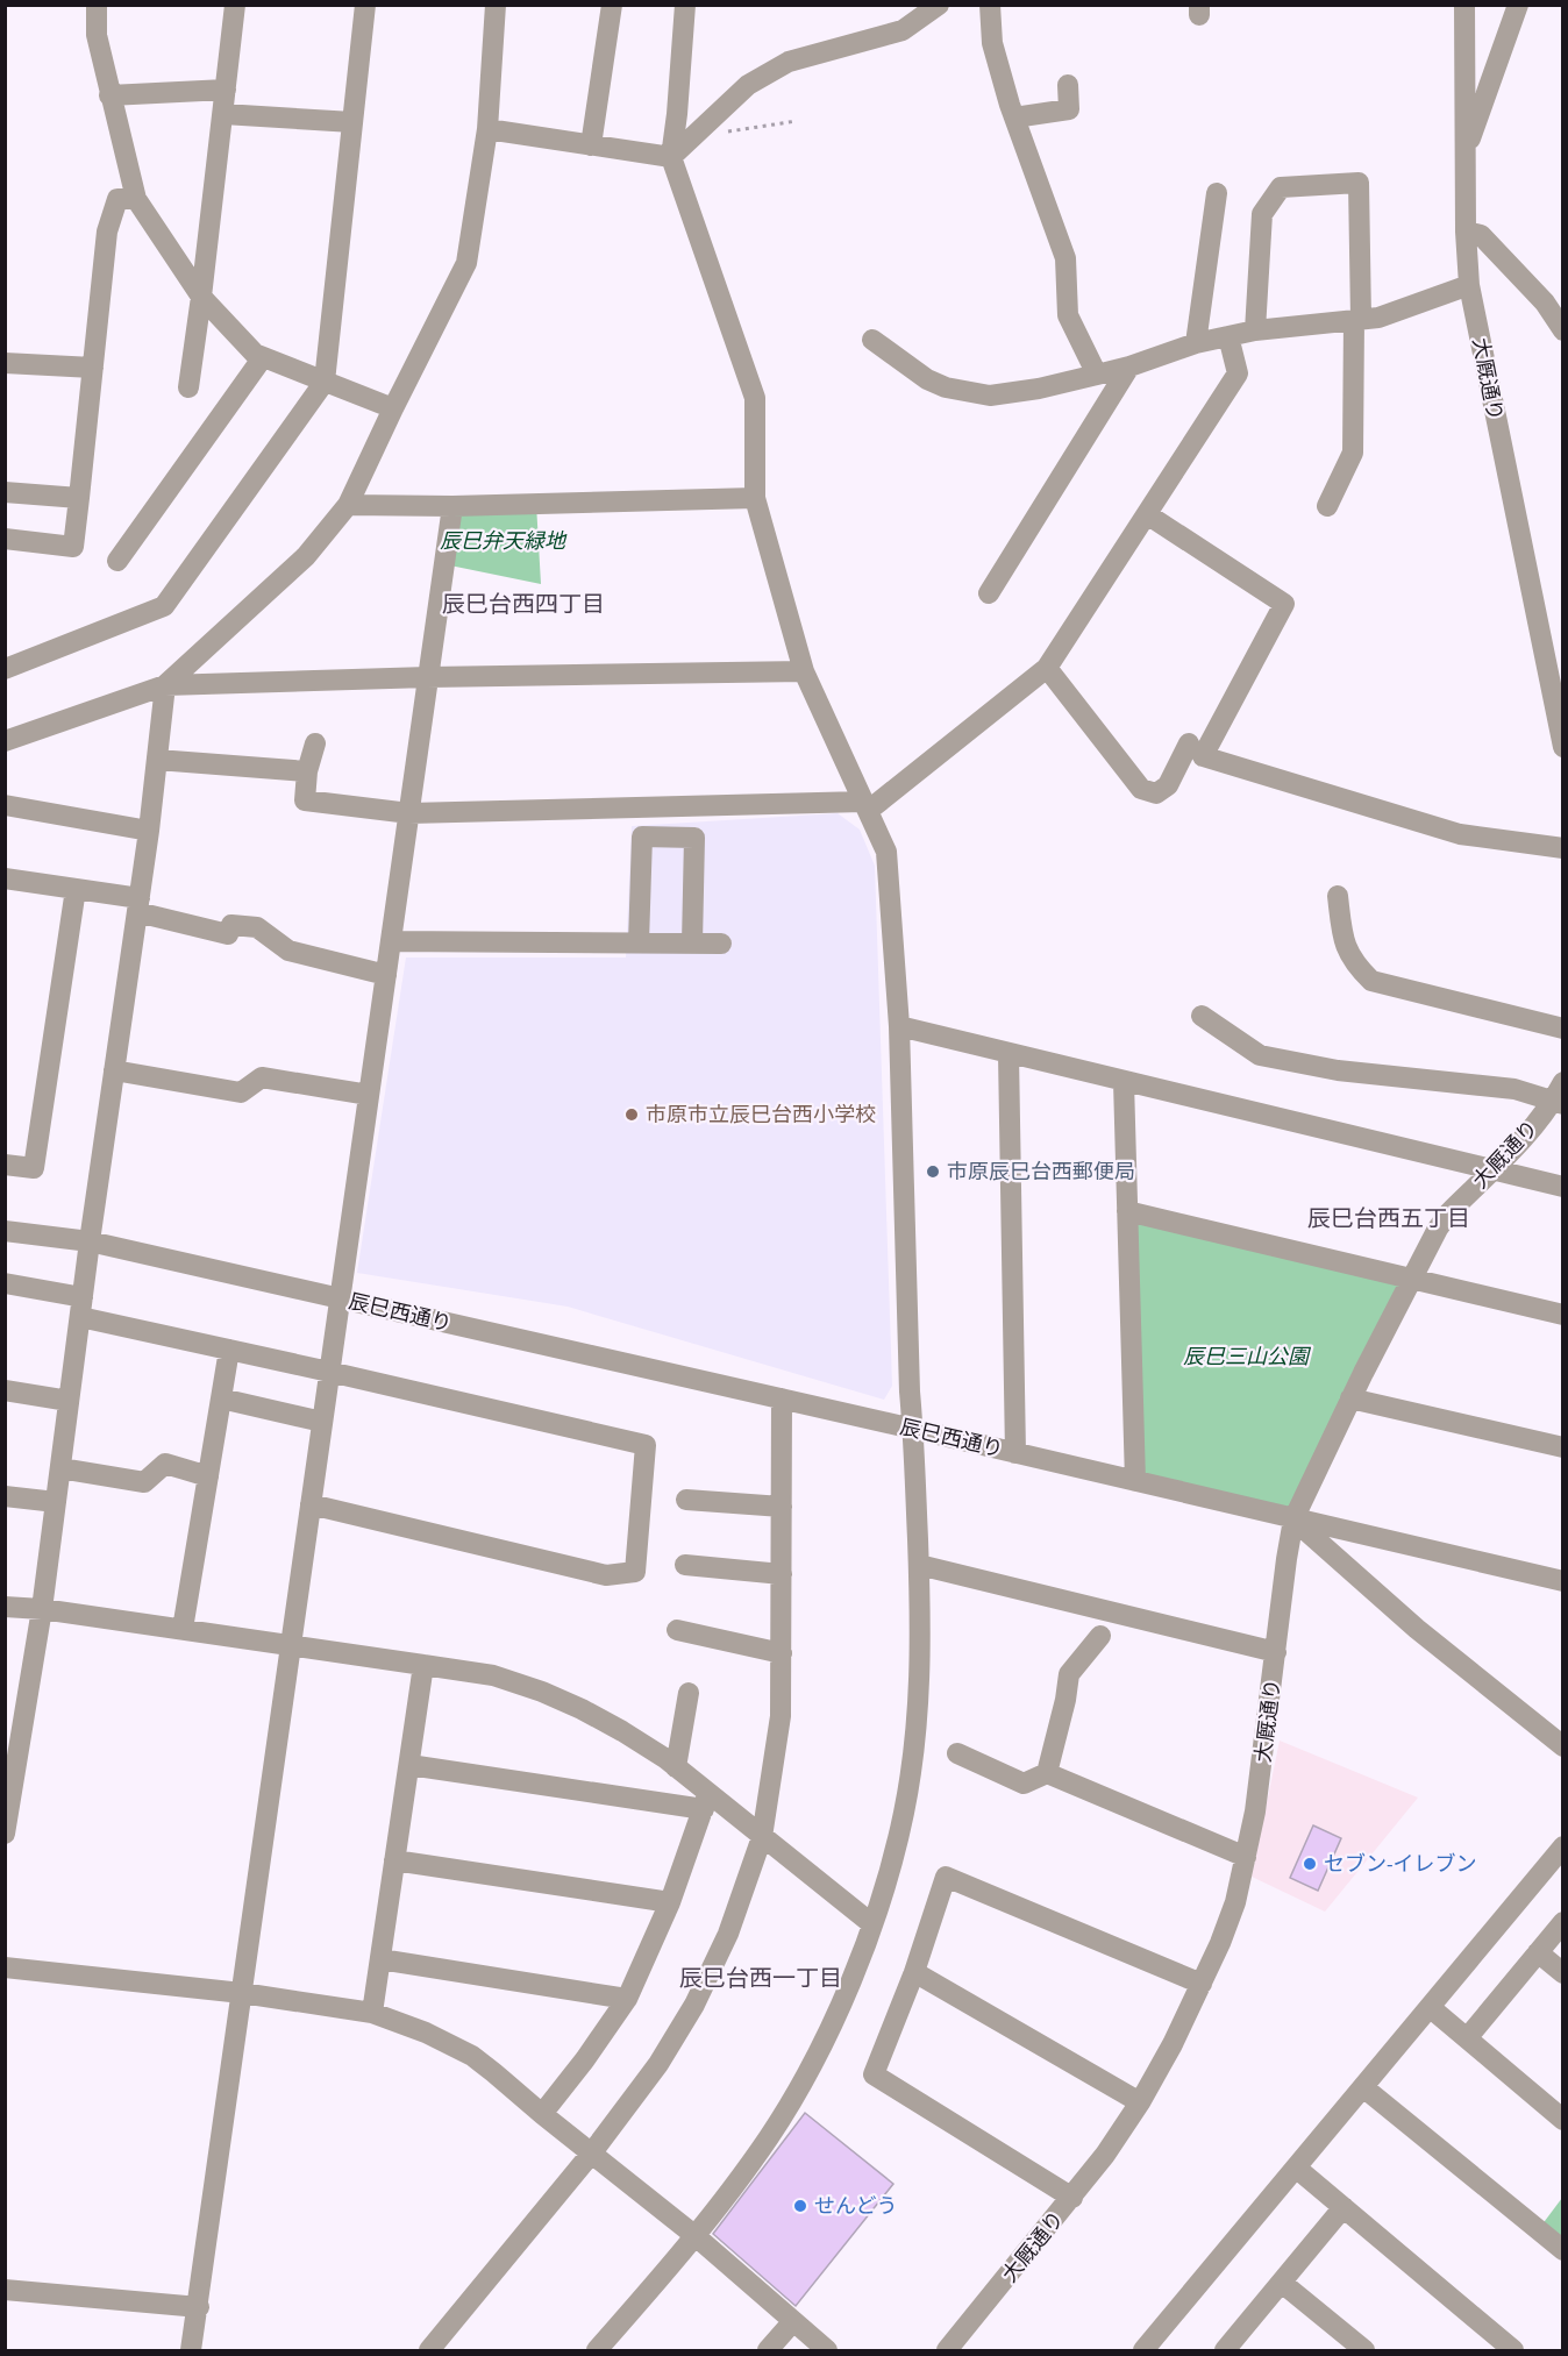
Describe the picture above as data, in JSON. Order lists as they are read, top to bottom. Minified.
{"streets":{"street":["大厩通り","辰巳西通り"]},"crossings":[["大厩通り","辰巳西通り"]],"districts":["辰巳台西四丁目","辰巳台西五丁目","辰巳台西一丁目"],"parks":["辰巳弁天緑地","辰巳三山公園"],"places":["市原市立辰巳台西小学校","市原辰巳台西郵便局","セブン-イレブン","せんどう"]}
